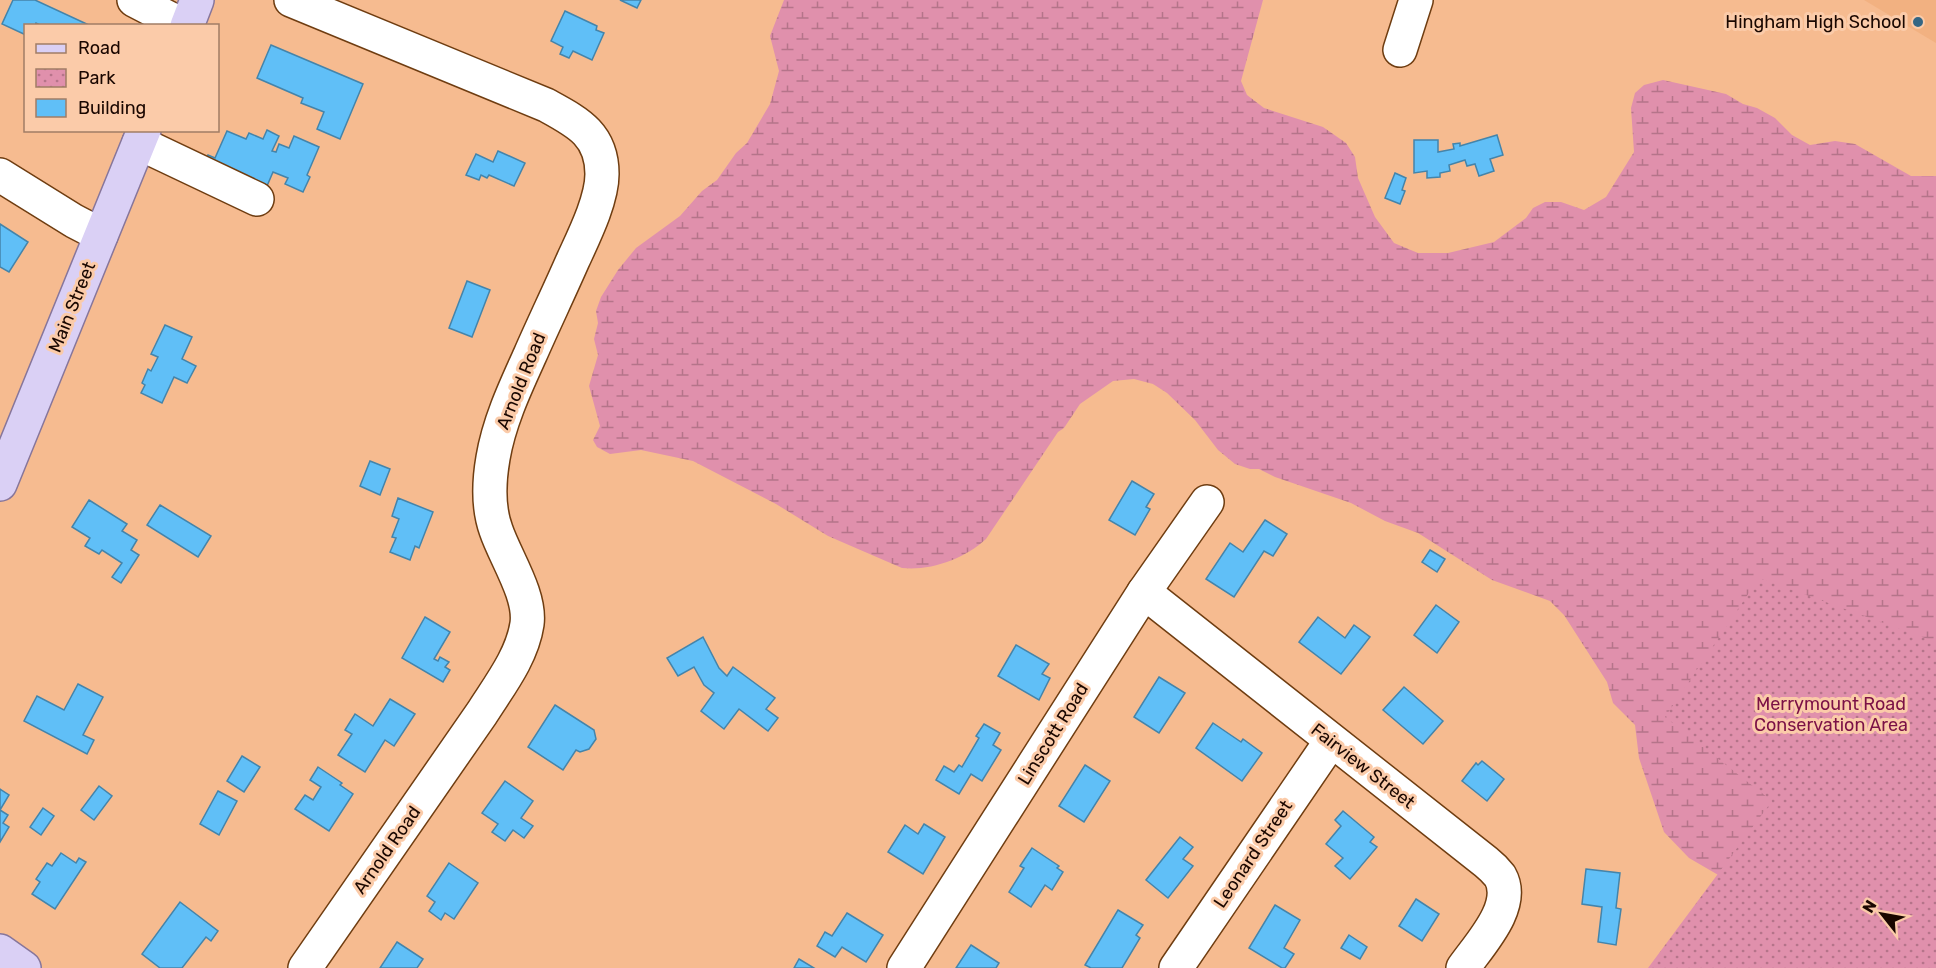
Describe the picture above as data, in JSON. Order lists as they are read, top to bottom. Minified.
{"streets":{"main road":["Main Street"],"street":["Arnold Road","Linscott Road","Fairview Street","Leonard Street"]},"crossings":[["Linscott Road","Fairview Street"],["Fairview Street","Leonard Street"]],"parks":["Merrymount Road Conservation Area"],"places":["Hingham High School"],"legend":["Road","Park","Building"],"north":"top left"}
